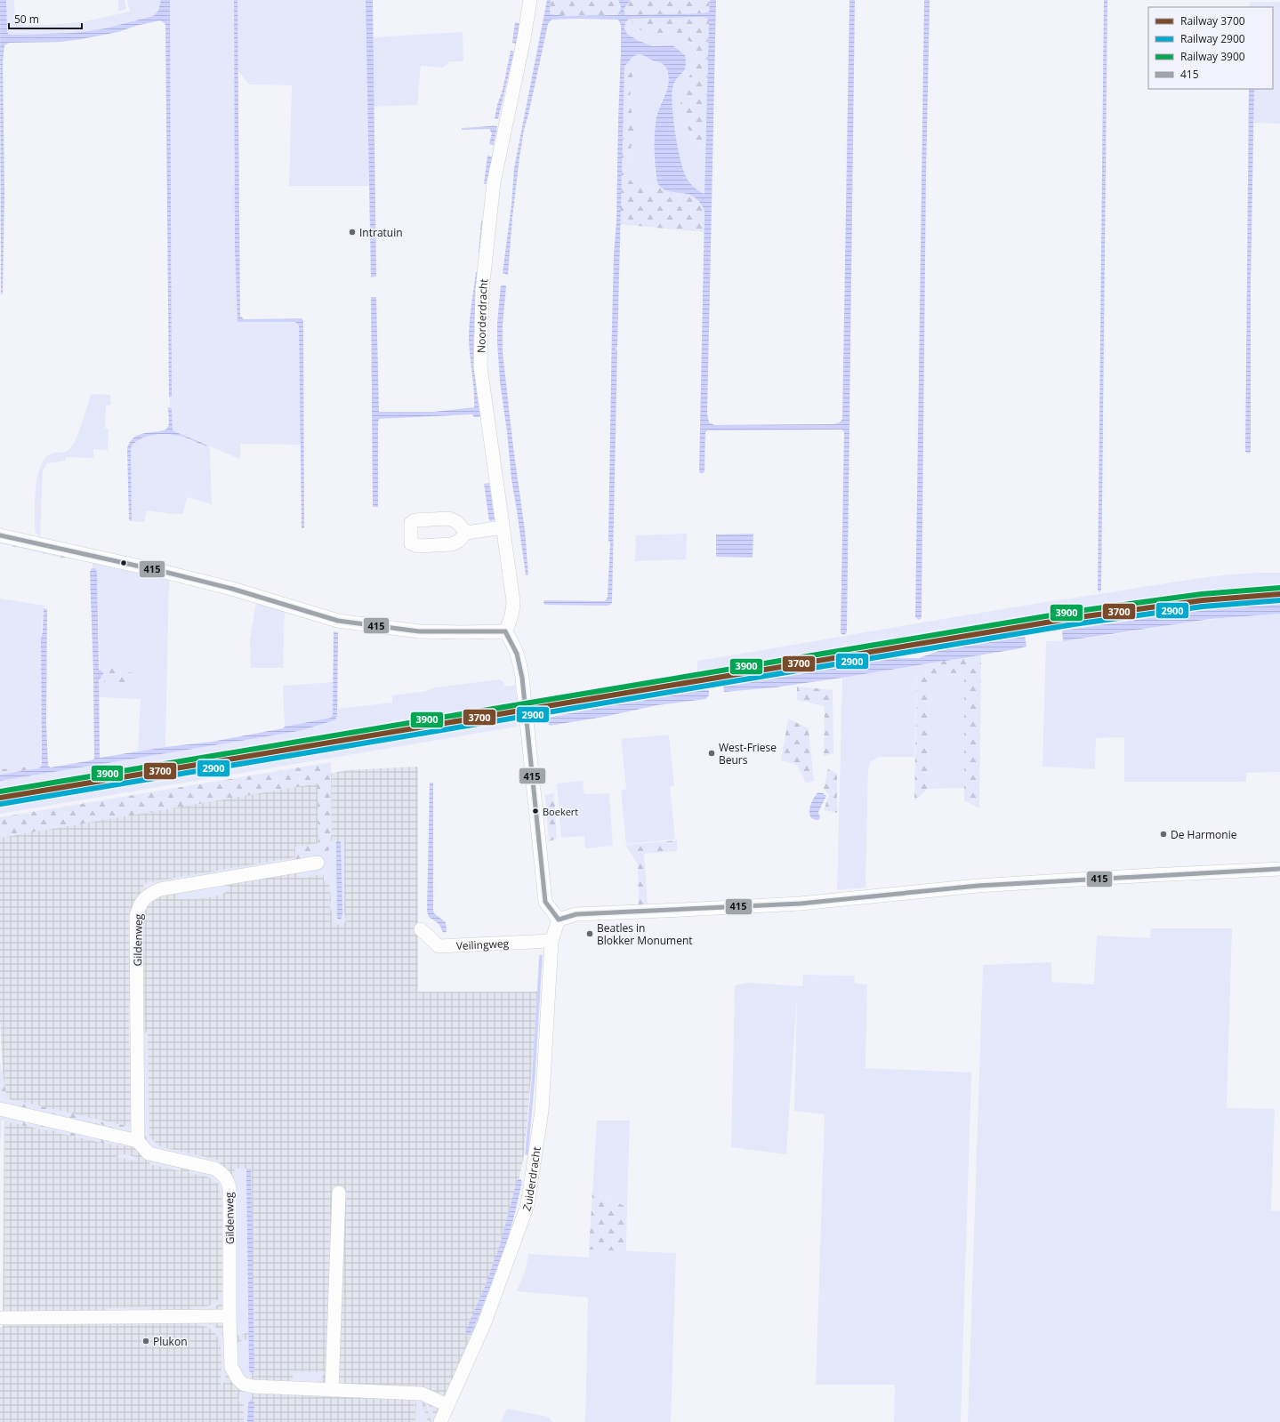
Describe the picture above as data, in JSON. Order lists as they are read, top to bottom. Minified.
{"streets":{"street":["Noorderdracht","Gildenweg","Veilingweg","Zuiderdracht"]},"crossings":[["Gildenweg","Zuiderdracht"],["Veilingweg","Zuiderdracht"]],"places":["Intratuin","West-Friese Beurs","Boekert","De Harmonie","Beatles in Blokker Monument","Plukon"],"lines":["transit line 415","rail line 3900","rail line 3700","rail line 2900"],"legend":["Railway 3700","Railway 2900","Railway 3900","415"],"scale_bar":"50 m"}
